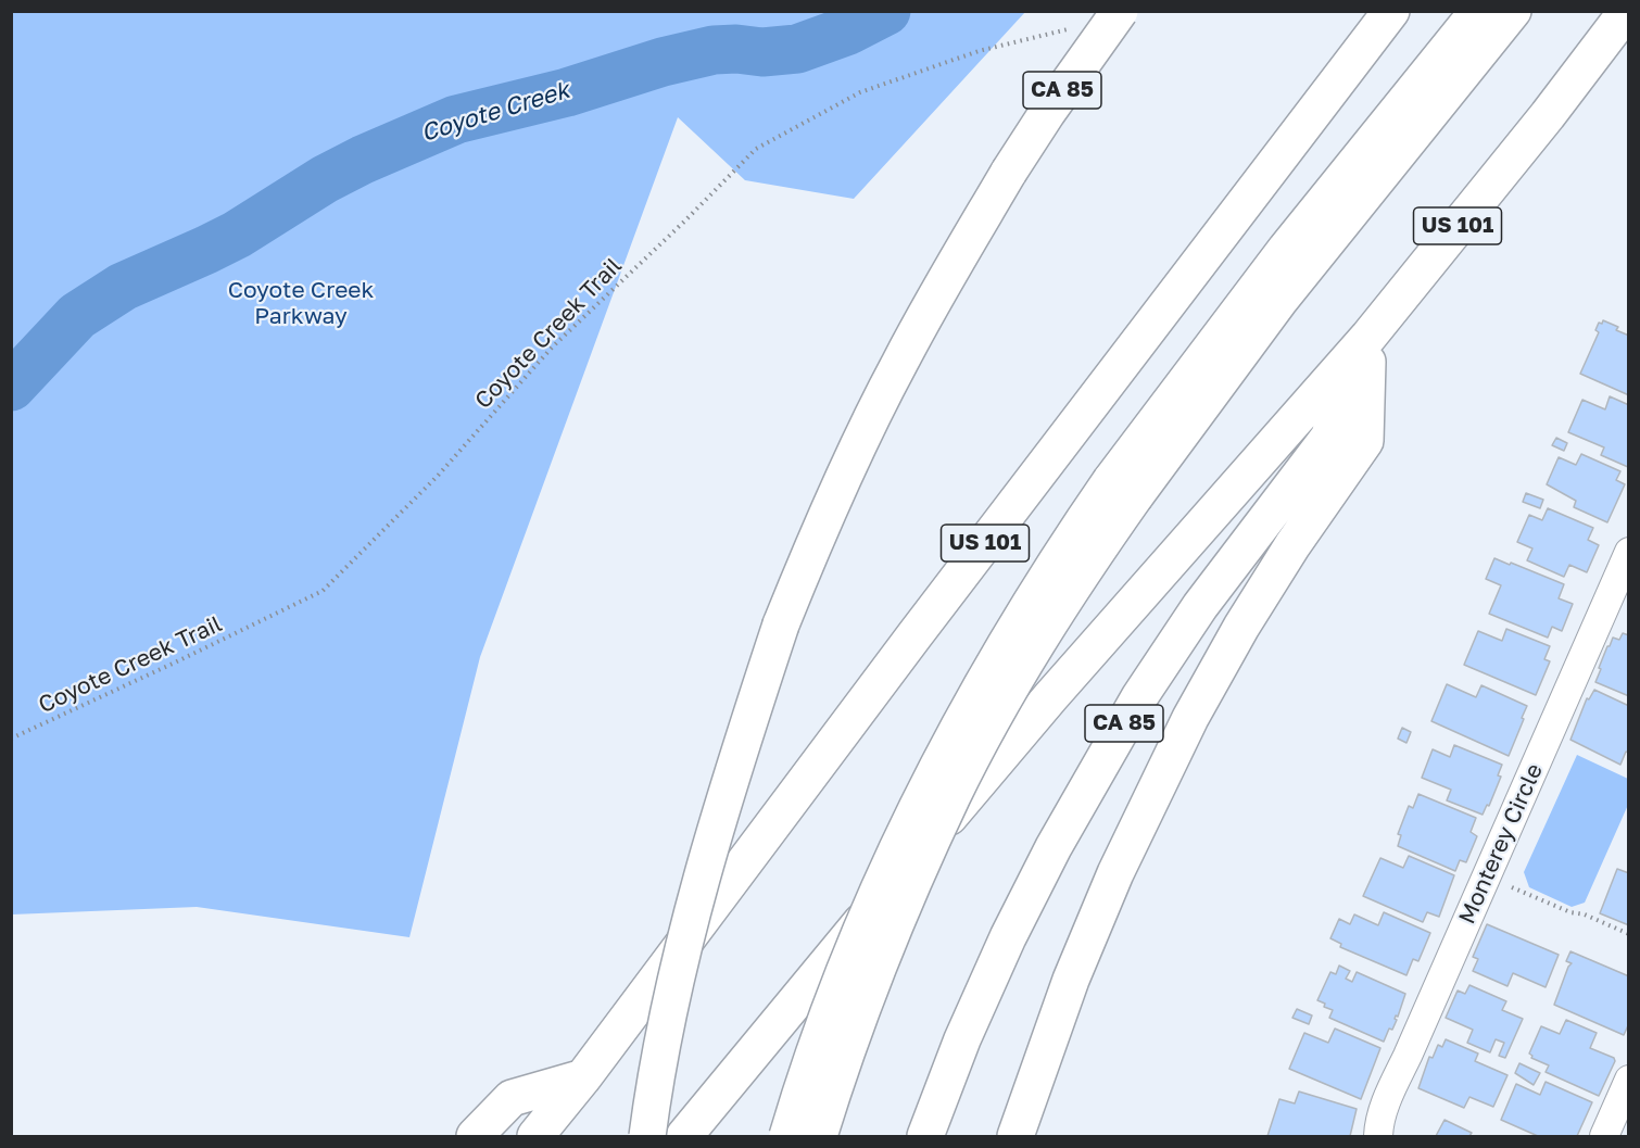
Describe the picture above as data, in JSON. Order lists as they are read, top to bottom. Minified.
{"streets":{"highway":["CA 85","US 101"],"street":["Monterey Circle"],"path":["Coyote Creek Trail"]},"crossings":[["CA 85","US 101"]],"water":["Coyote Creek"],"parks":["Coyote Creek Parkway"]}
